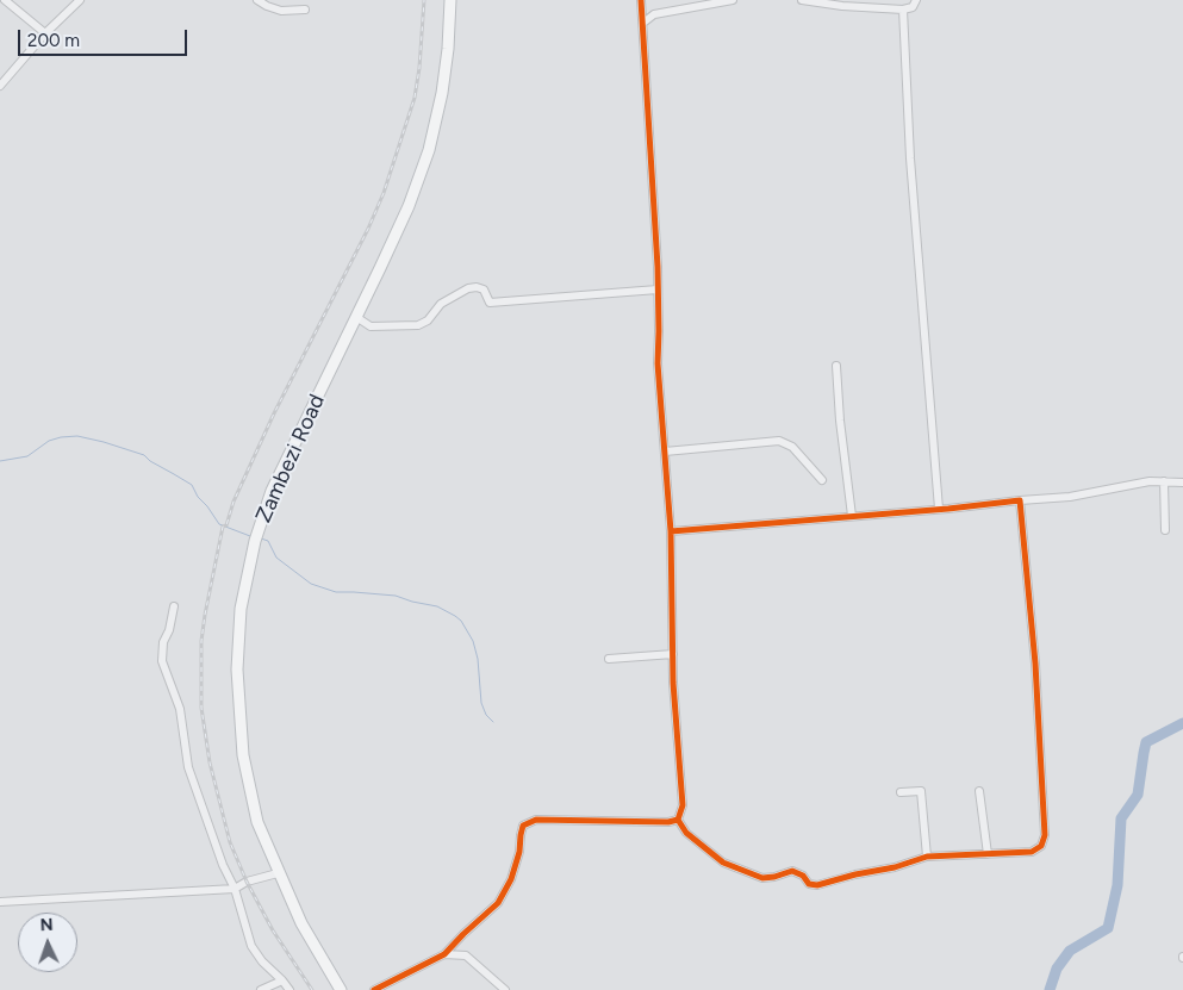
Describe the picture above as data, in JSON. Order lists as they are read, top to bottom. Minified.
{"streets":{"main road":["Zambezi Road"]},"scale_bar":"200 m","north":"top"}
